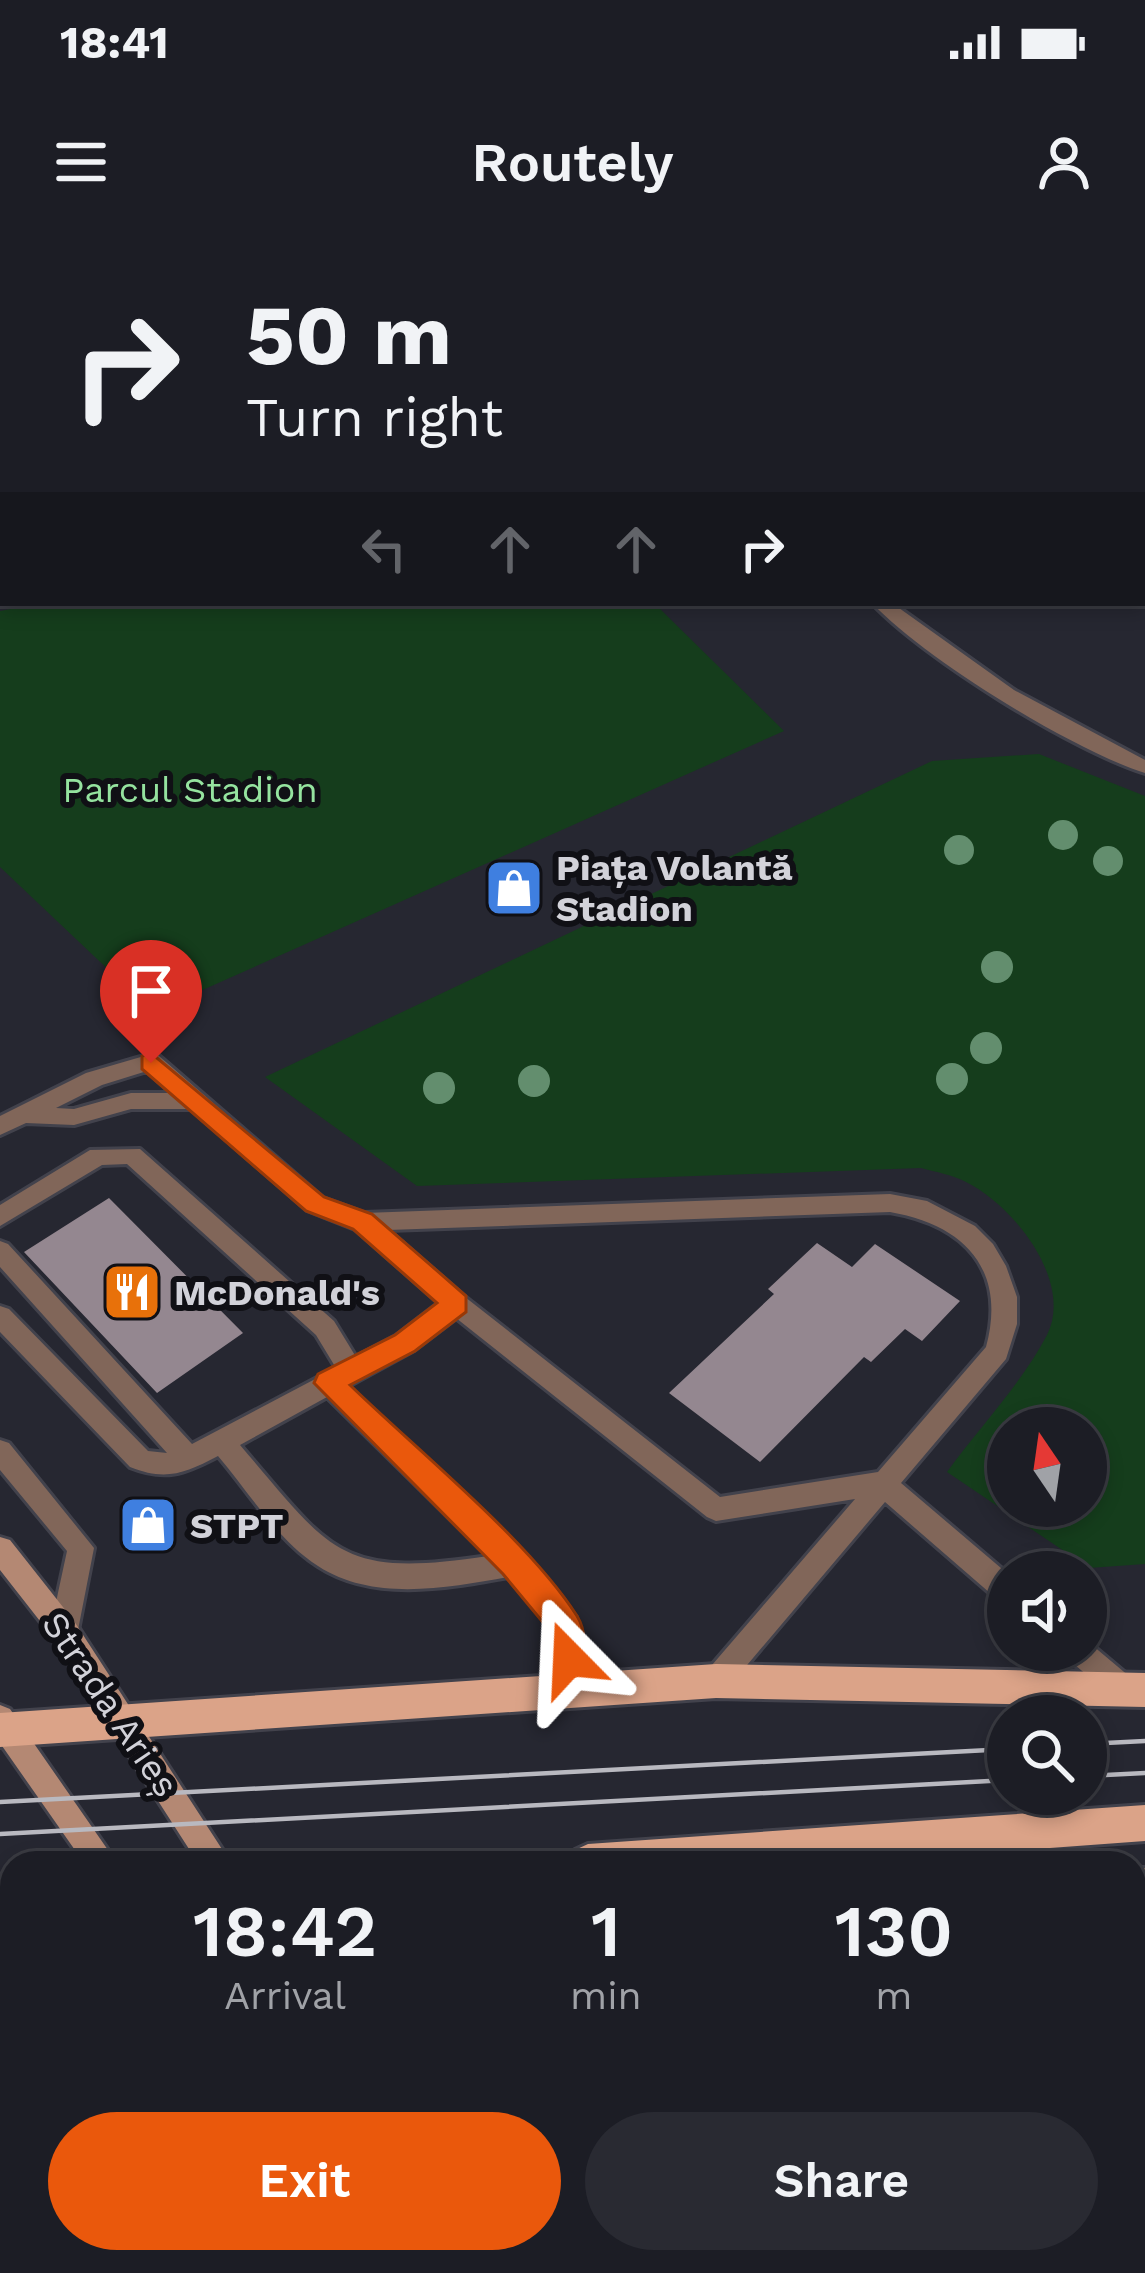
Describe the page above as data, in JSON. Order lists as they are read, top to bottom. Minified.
{"streets":{"main road":["Strada Arieș"]},"parks":["Parcul Stadion"],"places":{"shop":["Piața Volantă Stadion","STPT"],"restaurant":["McDonald's"]},"north":"top","page":{"status":"18:41","header":"Routely","turn":["50 m","Turn right"],"eta":["18:42","Arrival","1","min","130","m"],"buttons":["Exit","Share"]}}
